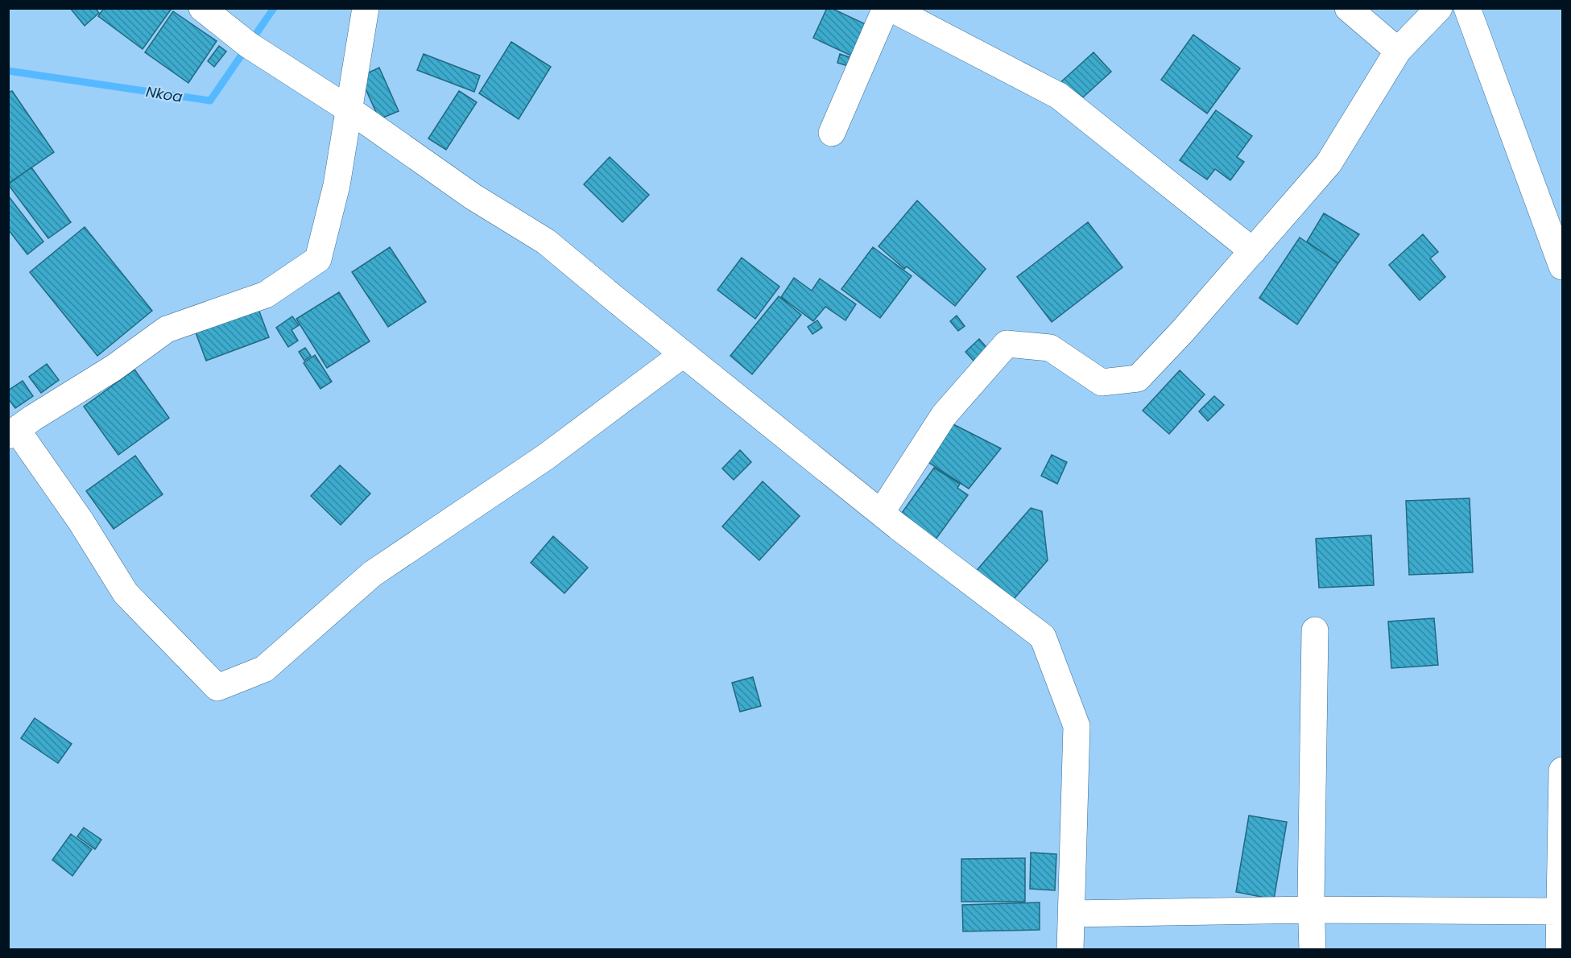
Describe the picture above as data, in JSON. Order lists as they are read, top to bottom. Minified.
{"water":["Nkoa"]}
